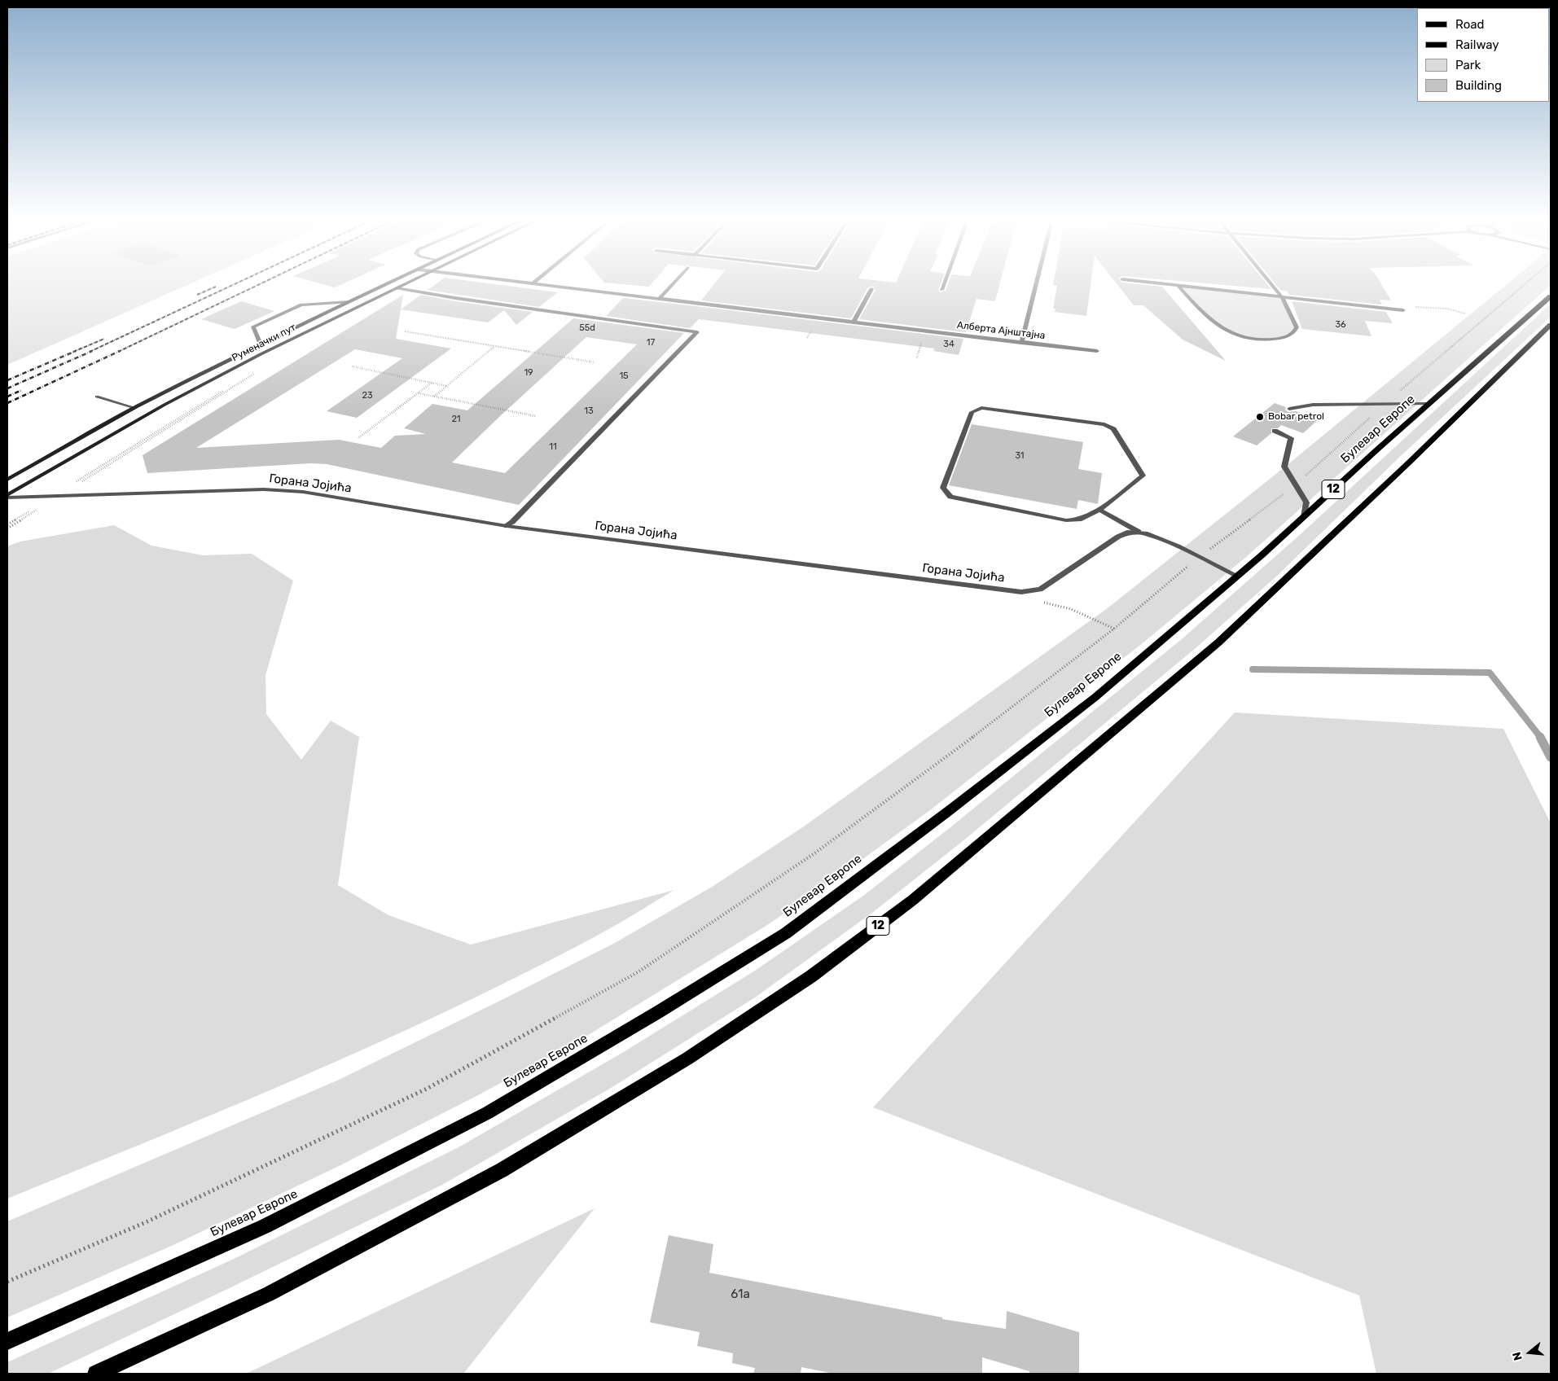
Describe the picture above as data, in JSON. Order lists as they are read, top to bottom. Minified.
{"streets":{"main road":["Руменачки пут","Булевар Европе","12"],"street":["Алберта Ајнштајна","Горана Јојића"]},"crossings":[["Руменачки пут","Горана Јојића"]],"places":["Bobar petrol"],"house_numbers":["36","55d","17","34","19","15","23","13","21","11","31","61a"],"legend":["Road","Railway","Park","Building"],"north":"left"}
